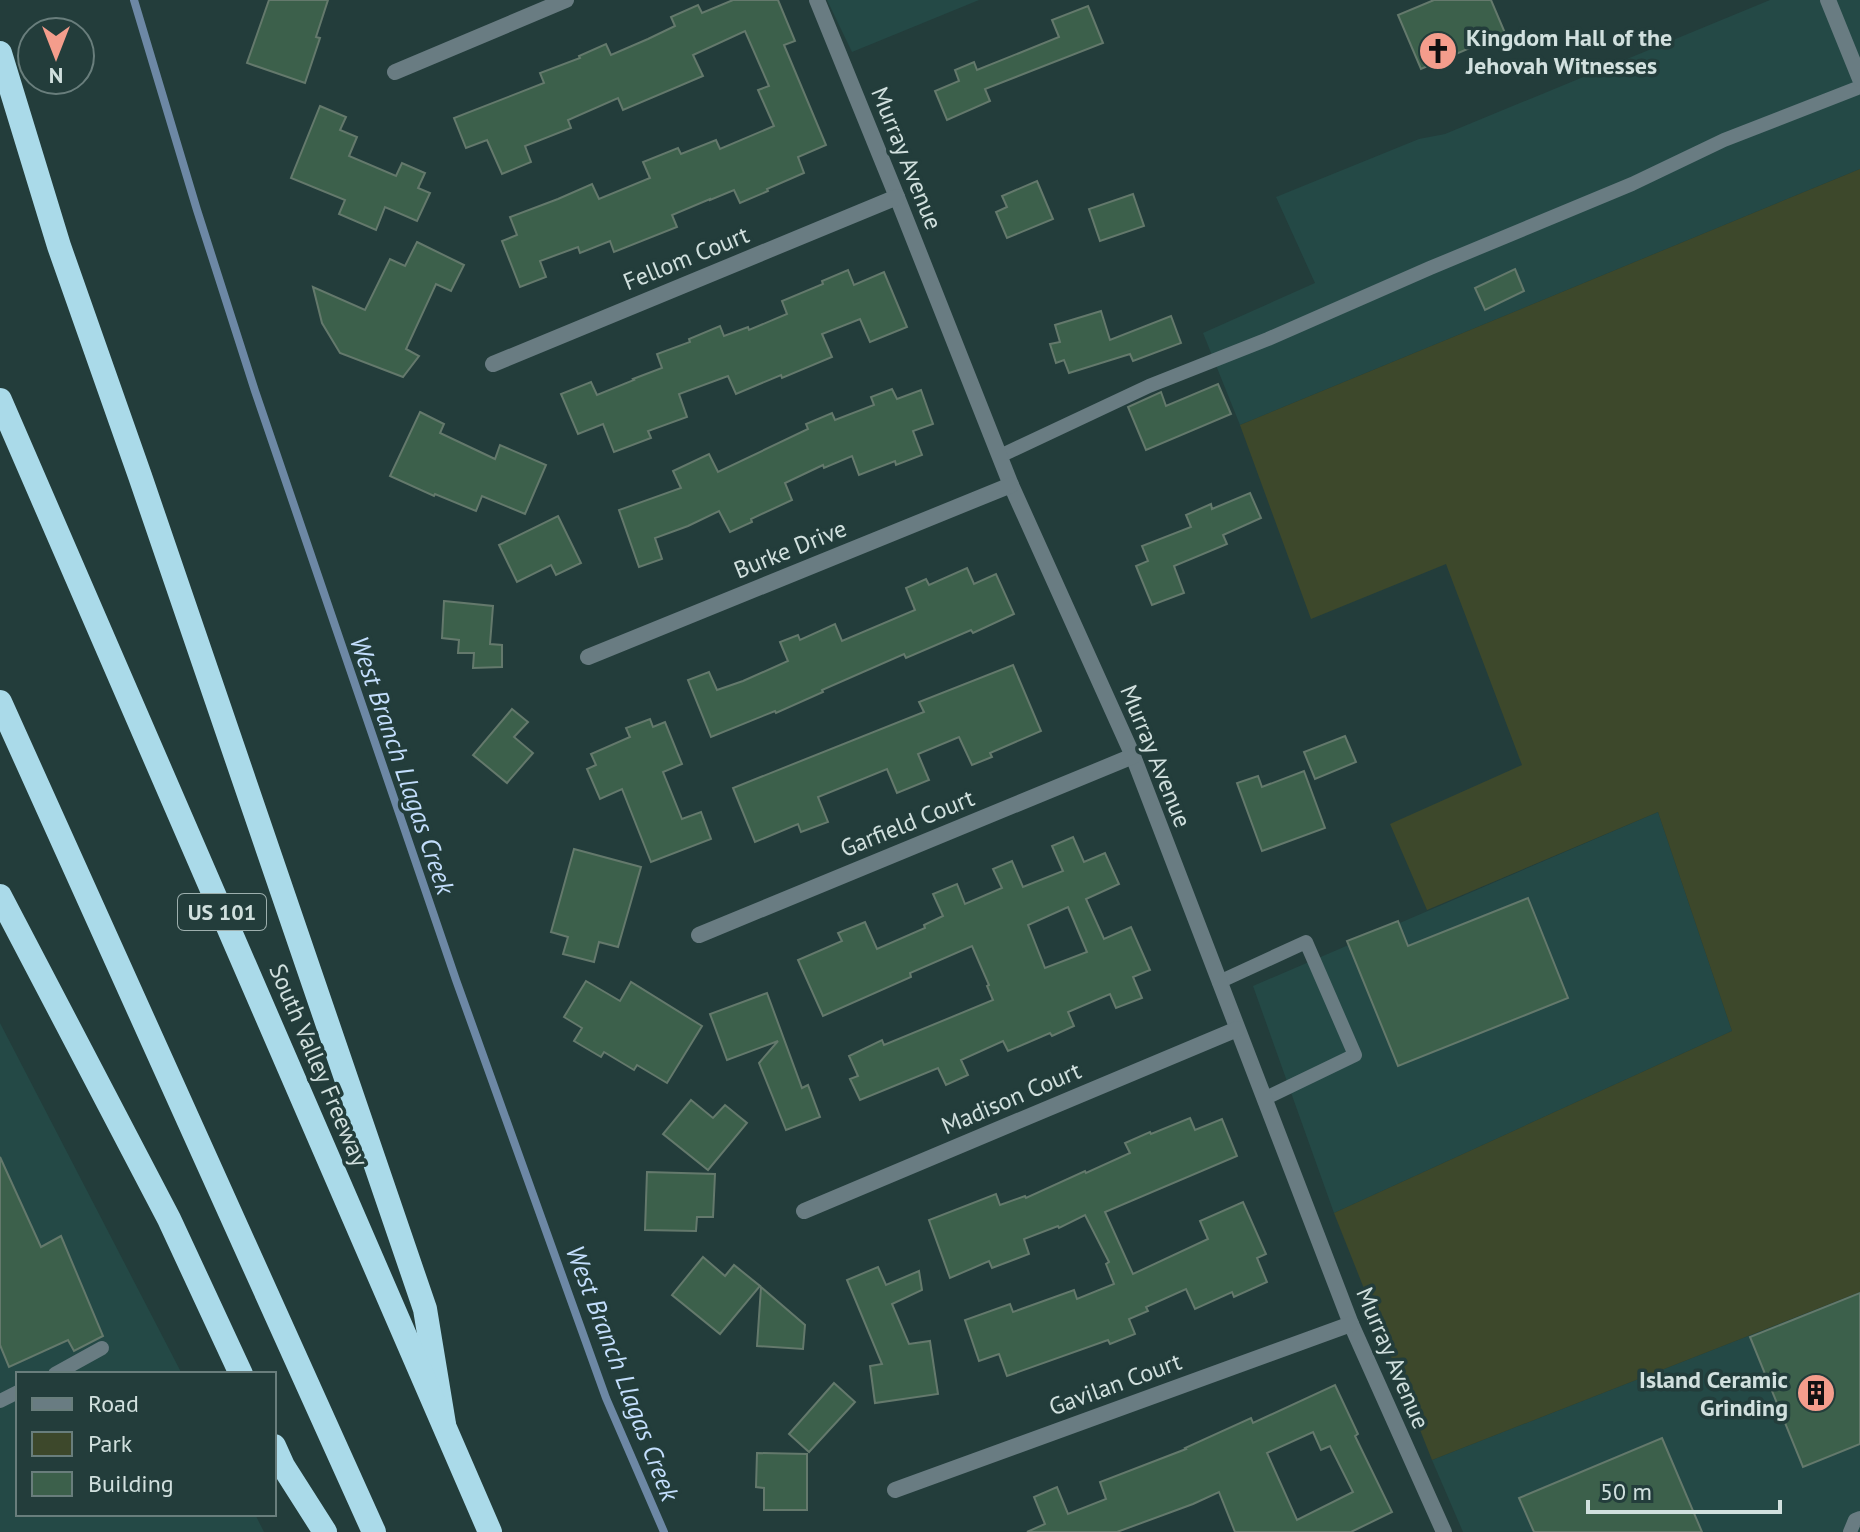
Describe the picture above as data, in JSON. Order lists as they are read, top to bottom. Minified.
{"streets":{"highway":["US 101","South Valley Freeway"],"street":["Murray Avenue","Fellom Court","Burke Drive","Garfield Court","Madison Court","Gavilan Court"]},"crossings":[["Murray Avenue","Fellom Court"],["Murray Avenue","Burke Drive"],["Murray Avenue","Garfield Court"],["Murray Avenue","Madison Court"],["Murray Avenue","Gavilan Court"]],"water":["West Branch Llagas Creek"],"places":{"church":["Kingdom Hall of the Jehovah Witnesses"],"building":["Island Ceramic Grinding"]},"legend":["Road","Park","Building"],"scale_bar":"50 m","north":"bottom"}
